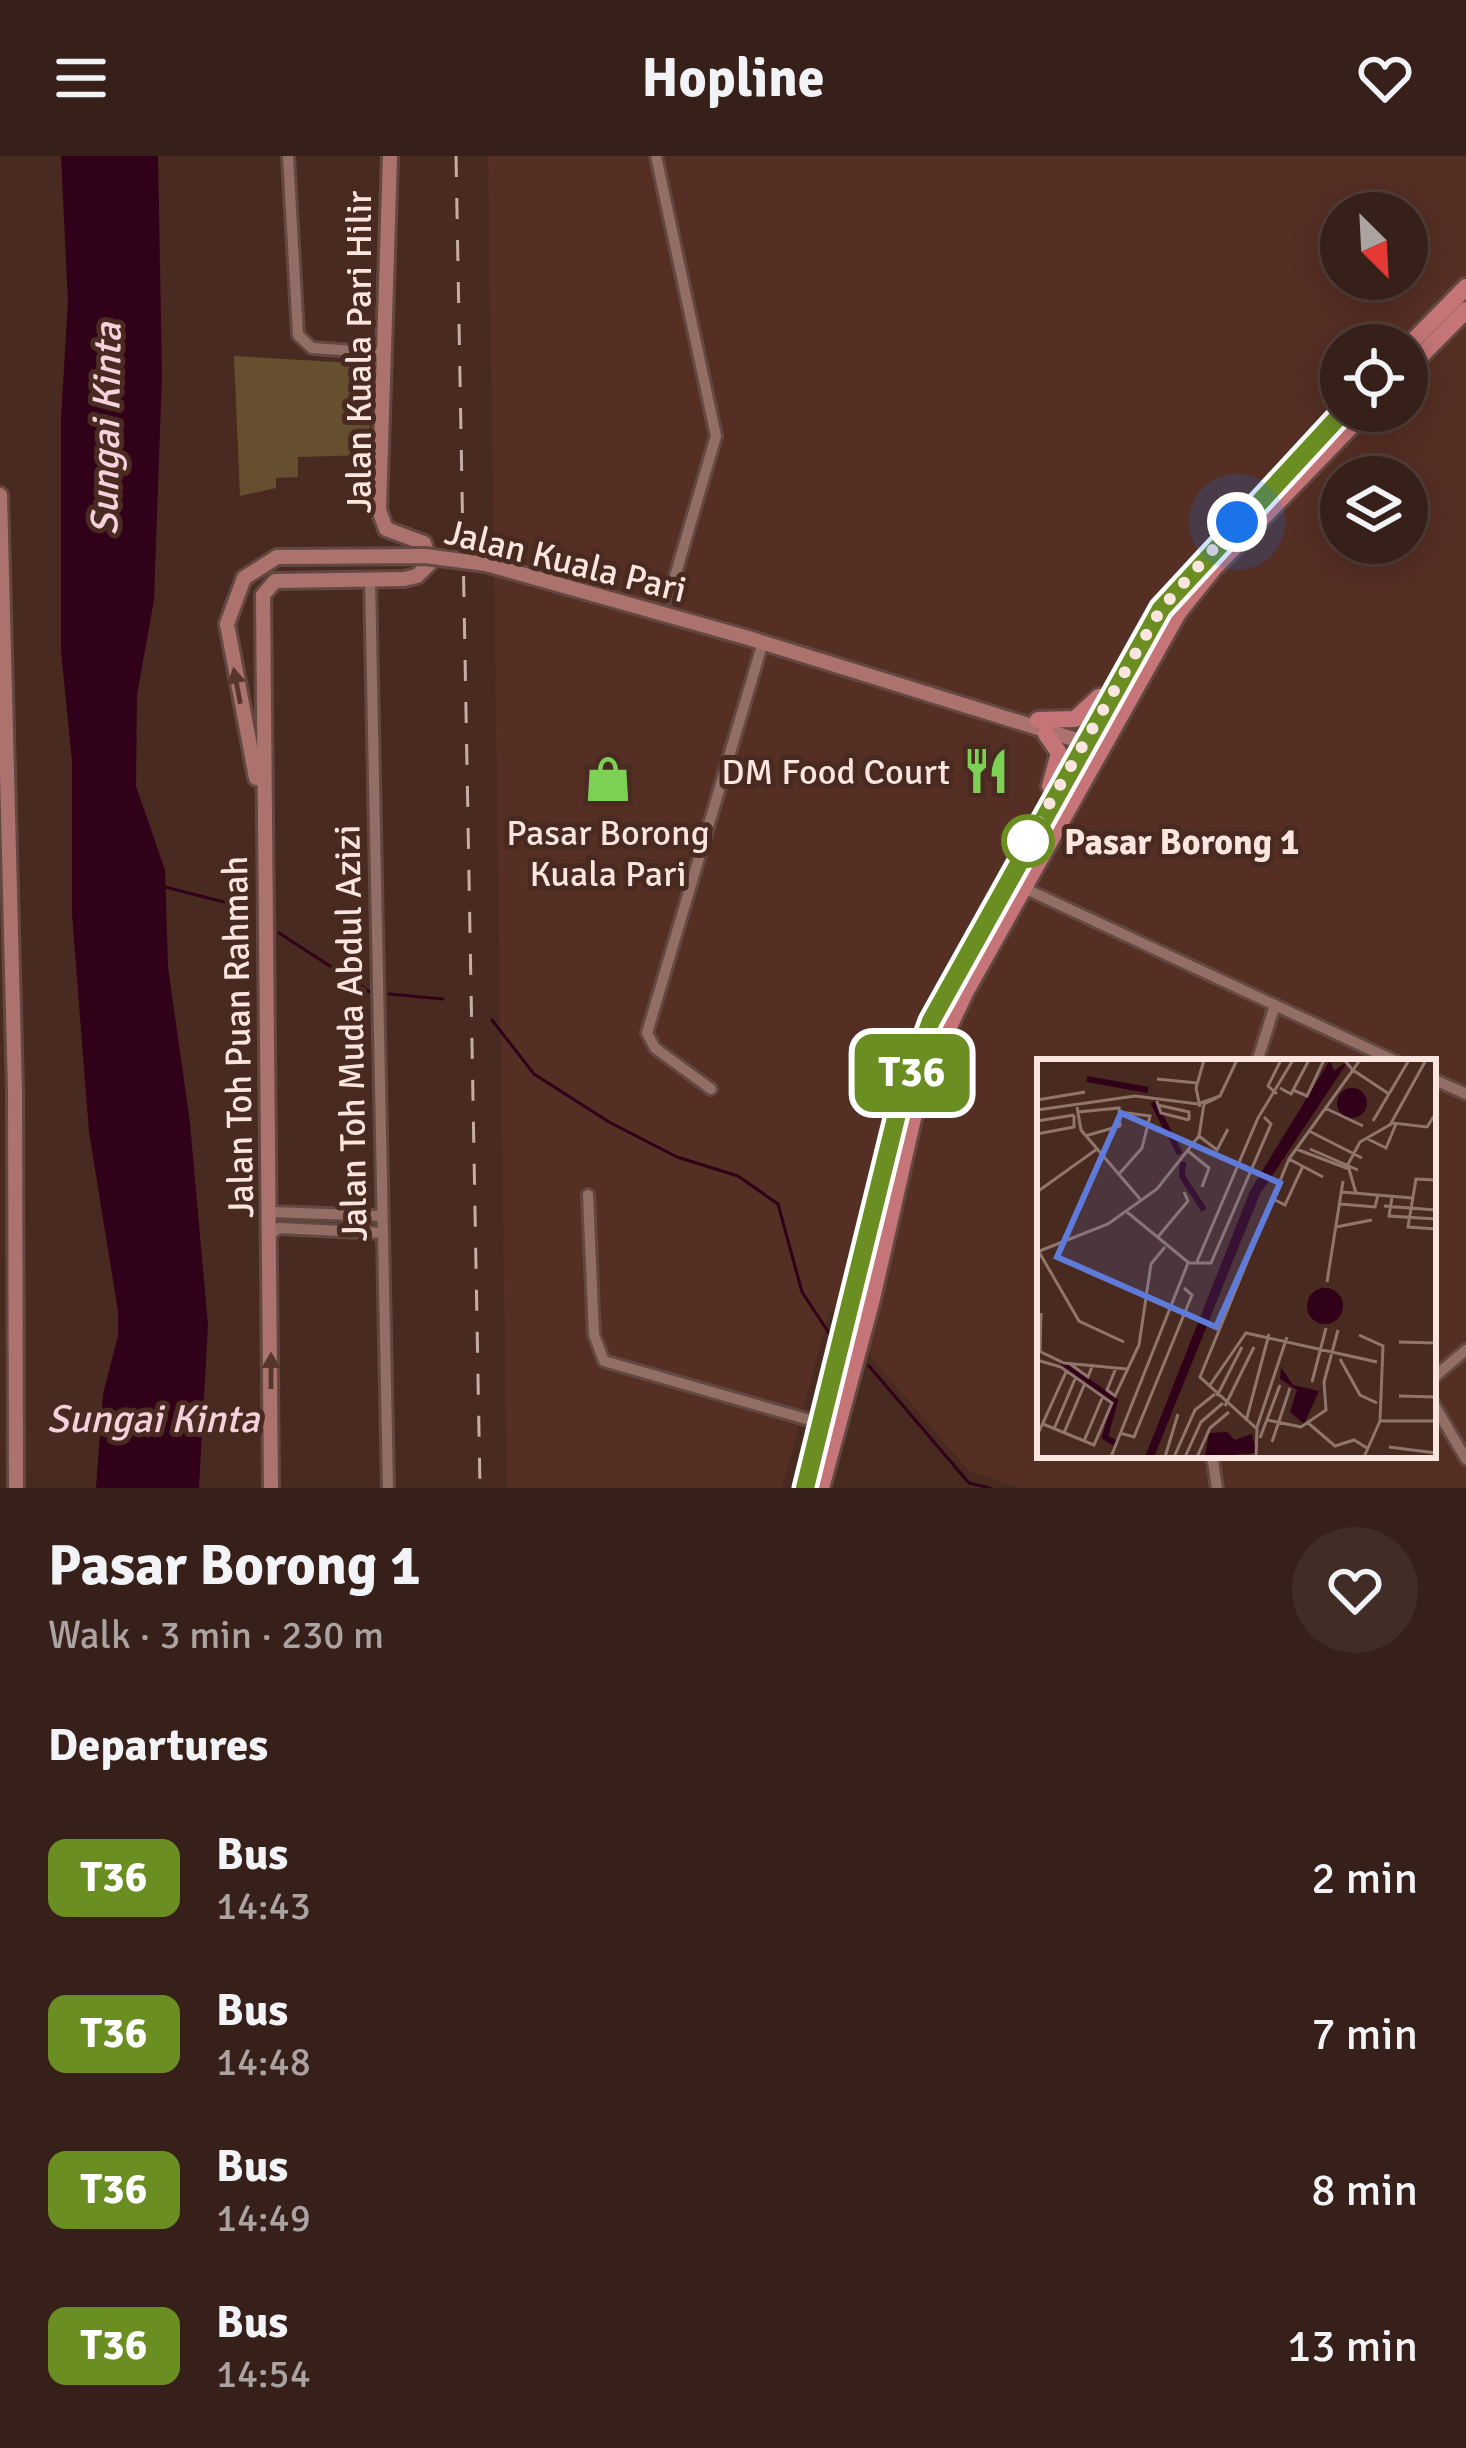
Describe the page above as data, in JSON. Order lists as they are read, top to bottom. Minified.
{"streets":{"street":["Jalan Kuala Pari Hilir","Jalan Kuala Pari","Jalan Toh Muda Abdul Azizi","Jalan Toh Puan Rahmah"]},"crossings":[["Jalan Kuala Pari Hilir","Jalan Toh Muda Abdul Azizi"],["Jalan Kuala Pari Hilir","Jalan Toh Puan Rahmah"]],"water":["Sungai Kinta"],"places":{"restaurant":["DM Food Court"],"shop":["Pasar Borong Kuala Pari"],"other":["Pasar Borong 1"]},"lines":["bus line T36"],"north":"bottom right","page":{"header":"Hopline","on_map":"T36","heading":[["Pasar Borong 1","Walk · 3 min · 230 m"],"Departures"],"list":[{"mark":"T36","name":"Bus","note":"14:43","value":"2 min"},{"mark":"T36","name":"Bus","note":"14:48","value":"7 min"},{"mark":"T36","name":"Bus","note":"14:49","value":"8 min"},{"mark":"T36","name":"Bus","note":"14:54","value":"13 min"}]}}
